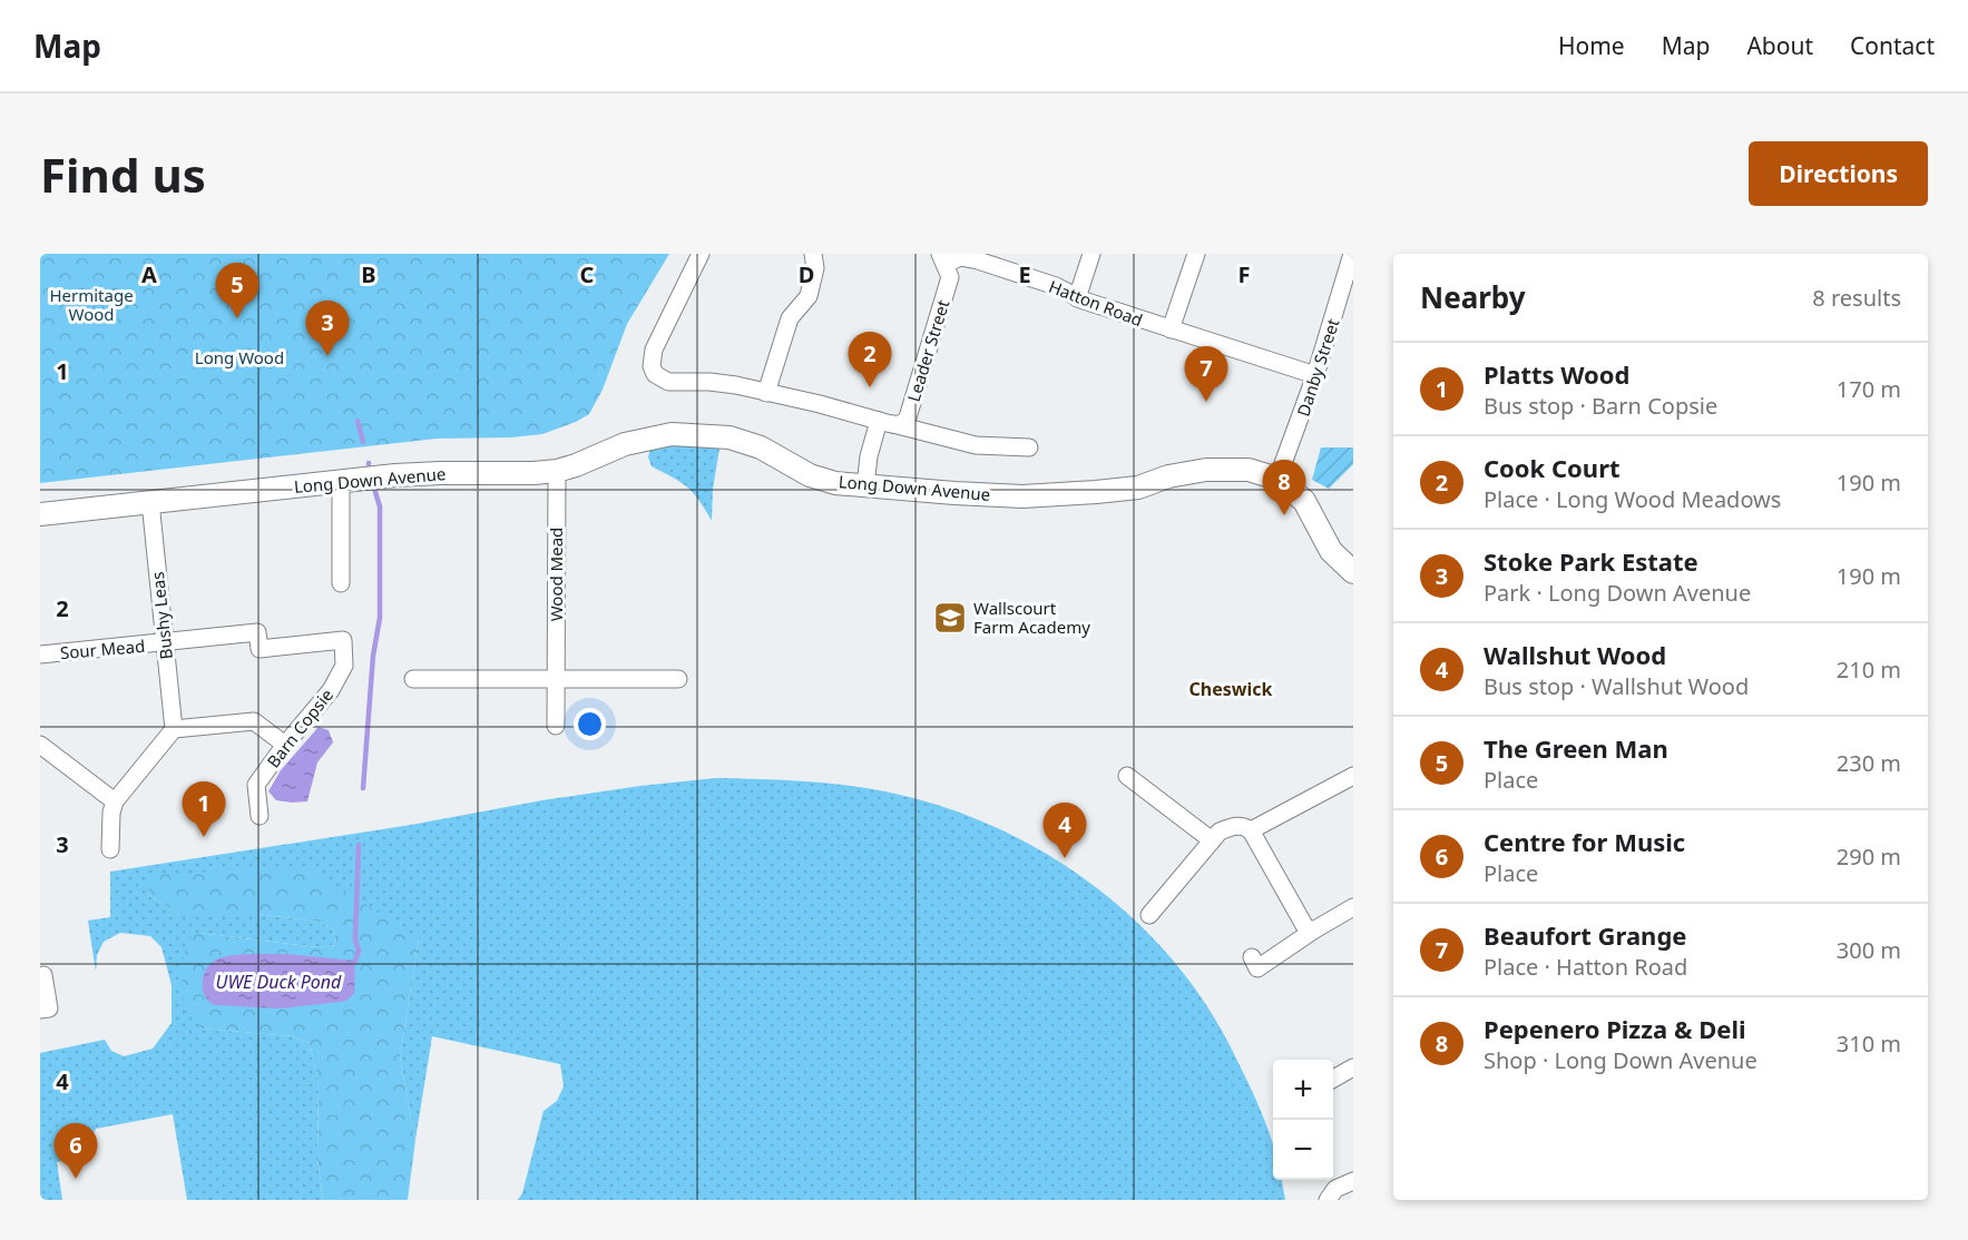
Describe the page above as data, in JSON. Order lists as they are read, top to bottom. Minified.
{"streets":{"street":["Hatton Road","Leader Street","Danby Street","Long Down Avenue","Wood Mead","Bushy Leas","Sour Mead","Barn Copsie"]},"crossings":[["Hatton Road","Leader Street"],["Hatton Road","Danby Street"],["Danby Street","Long Down Avenue"],["Long Down Avenue","Wood Mead"],["Long Down Avenue","Bushy Leas"],["Bushy Leas","Sour Mead"],["Sour Mead","Barn Copsie"]],"districts":["Cheswick"],"water":["UWE Duck Pond"],"parks":["Hermitage Wood","Long Wood"],"places":{"school or university":["Wallscourt Farm Academy"]},"page":{"header":"Map","nav":["Home","Map","About","Contact"],"buttons":"Directions","title":"Find us","heading":["Nearby","8 results"],"pins":["5","3","2","7","8","1","4","6"],"list":[{"mark":"1","name":"Platts Wood","note":"Bus stop · Barn Copsie","value":"170 m"},{"mark":"2","name":"Cook Court","note":"Place · Long Wood Meadows","value":"190 m"},{"mark":"3","name":"Stoke Park Estate","note":"Park · Long Down Avenue","value":"190 m"},{"mark":"4","name":"Wallshut Wood","note":"Bus stop · Wallshut Wood","value":"210 m"},{"mark":"5","name":"The Green Man","note":"Place","value":"230 m"},{"mark":"6","name":"Centre for Music","note":"Place","value":"290 m"},{"mark":"7","name":"Beaufort Grange","note":"Place · Hatton Road","value":"300 m"},{"mark":"8","name":"Pepenero Pizza & Deli","note":"Shop · Long Down Avenue","value":"310 m"}],"map_buttons":["+","−"]},"grid":{"columns":["A","B","C","D","E","F"],"rows":["1","2","3","4"]}}
